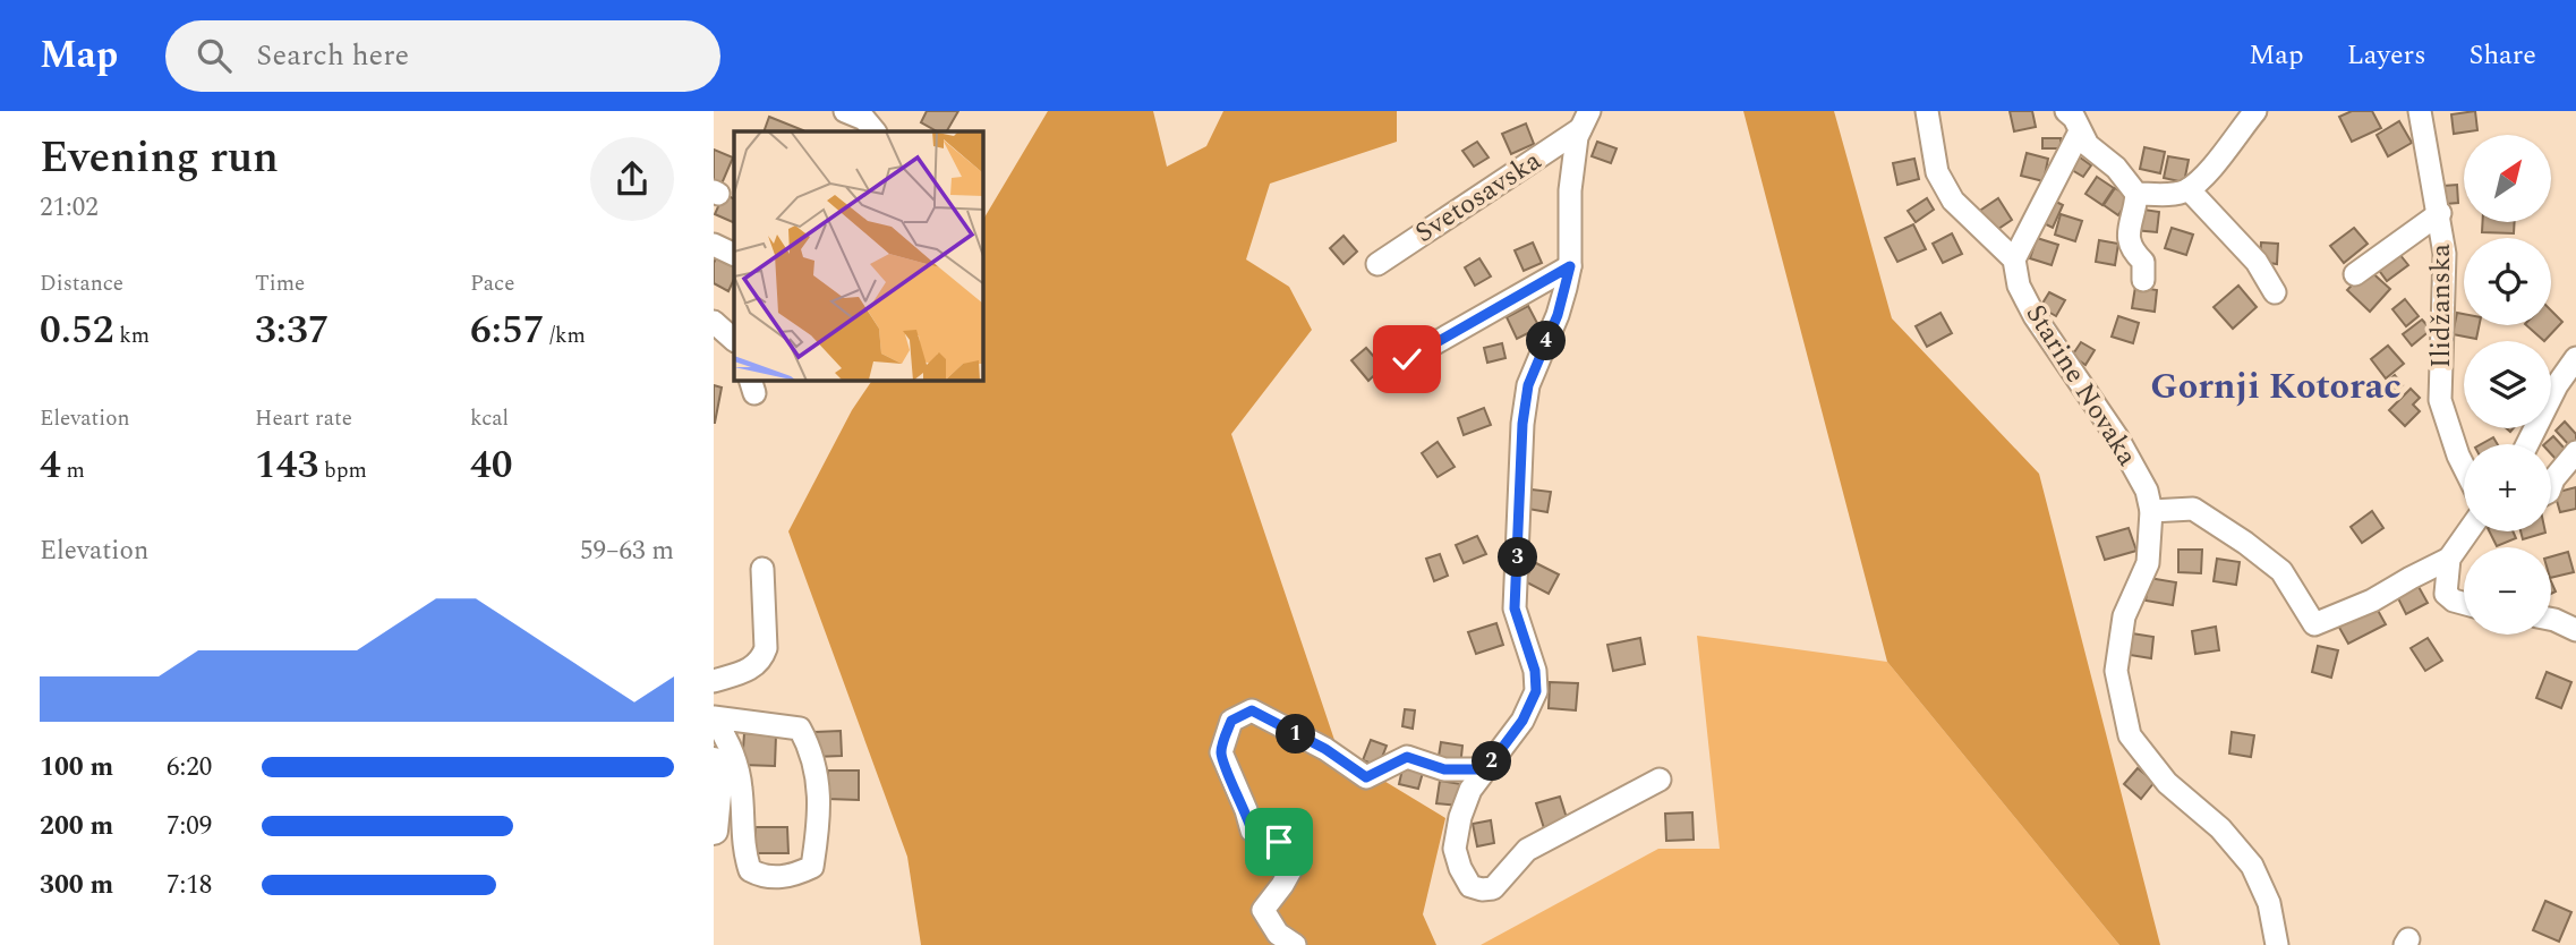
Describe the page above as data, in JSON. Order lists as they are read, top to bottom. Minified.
{"streets":{"street":["Svetosavska","Ilidžanska","Starine Novaka"]},"districts":["Gornji Kotorac"],"north":"top right","page":{"header":"Map","search":"Search here","nav":["Map","Layers","Share"],"heading":["Evening run","21:02"],"map_buttons":["+","−"],"stats":[["Distance","0.52 km"],["Time","3:37"],["Pace","6:57 /km"],["Elevation","4 m"],["Heart rate","143 bpm"],["kcal","40"]],"pins":["4","3","1","2"],"chart":["Elevation","59–63 m"],"list":[{"name":"100 m","note":"6:20"},{"name":"200 m","note":"7:09"},{"name":"300 m","note":"7:18"}]}}
